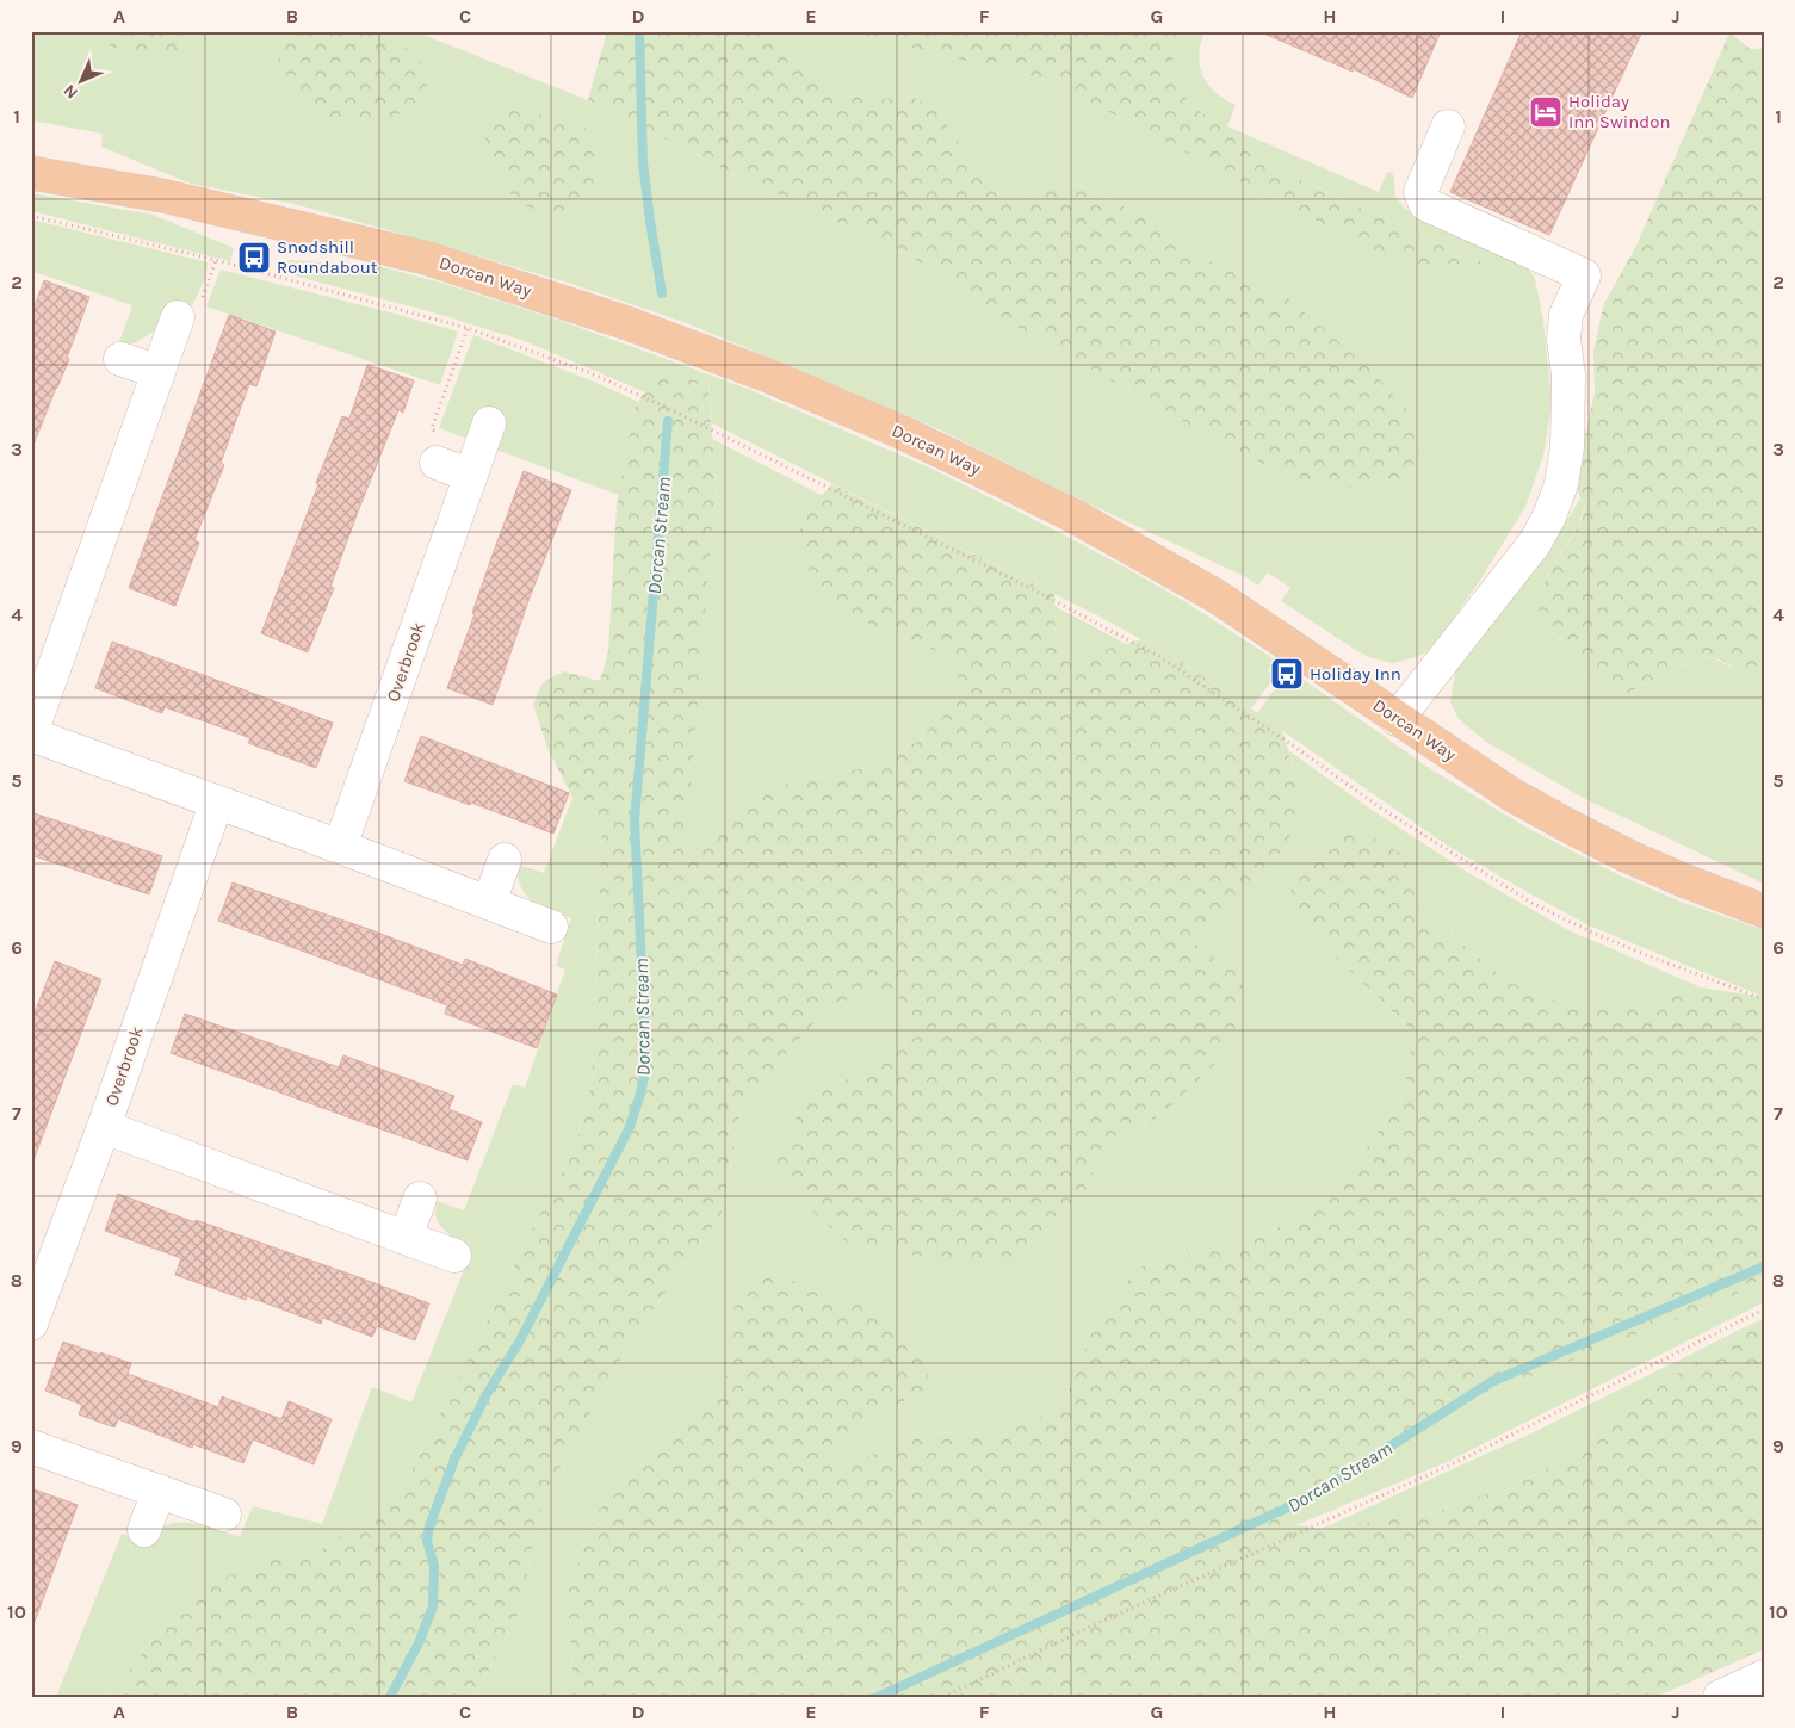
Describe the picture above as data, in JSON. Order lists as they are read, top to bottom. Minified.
{"streets":{"main road":["Dorcan Way"],"street":["Overbrook"]},"water":["Dorcan Stream"],"places":{"hotel":["Holiday Inn Swindon"],"bus stop":["Snodshill Roundabout","Holiday Inn"]},"north":"bottom left","grid":{"columns":["A","B","C","D","E","F","G","H","I","J"],"rows":["1","2","3","4","5","6","7","8","9","10"]}}
